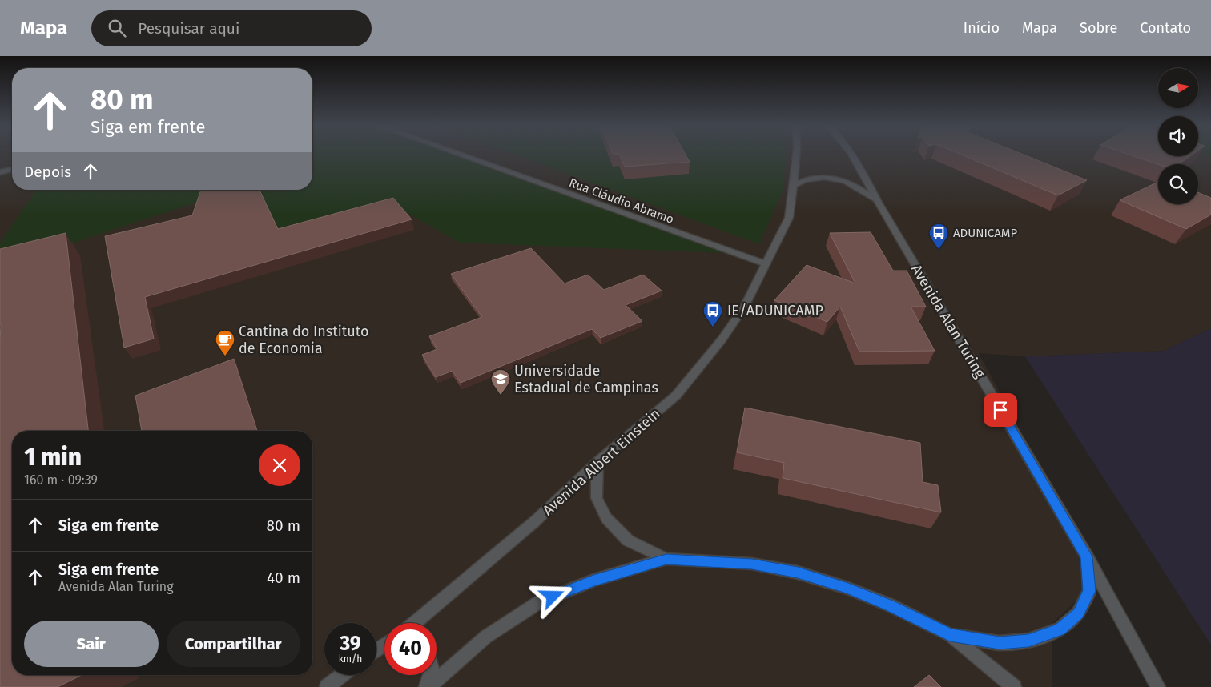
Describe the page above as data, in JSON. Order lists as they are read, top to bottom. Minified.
{"streets":{"street":["Rua Cláudio Abramo","Avenida Alan Turing","Avenida Albert Einstein"]},"crossings":[["Rua Cláudio Abramo","Avenida Albert Einstein"]],"places":{"bus stop":["ADUNICAMP","IE/ADUNICAMP"],"cafe":["Cantina do Instituto de Economia"],"school or university":["Universidade Estadual de Campinas"]},"north":"right","page":{"header":"Mapa","search":"Pesquisar aqui","nav":["Início","Mapa","Sobre","Contato"],"turn":["80 m","Siga em frente"],"then":"Depois","heading":["1 min","160 m · 09:39"],"list":[{"name":"Siga em frente","value":"80 m"},{"name":"Siga em frente","note":"Avenida Alan Turing","value":"40 m"}],"buttons":["Sair","Compartilhar"],"speed":"39 km/h","limit":"40"}}
